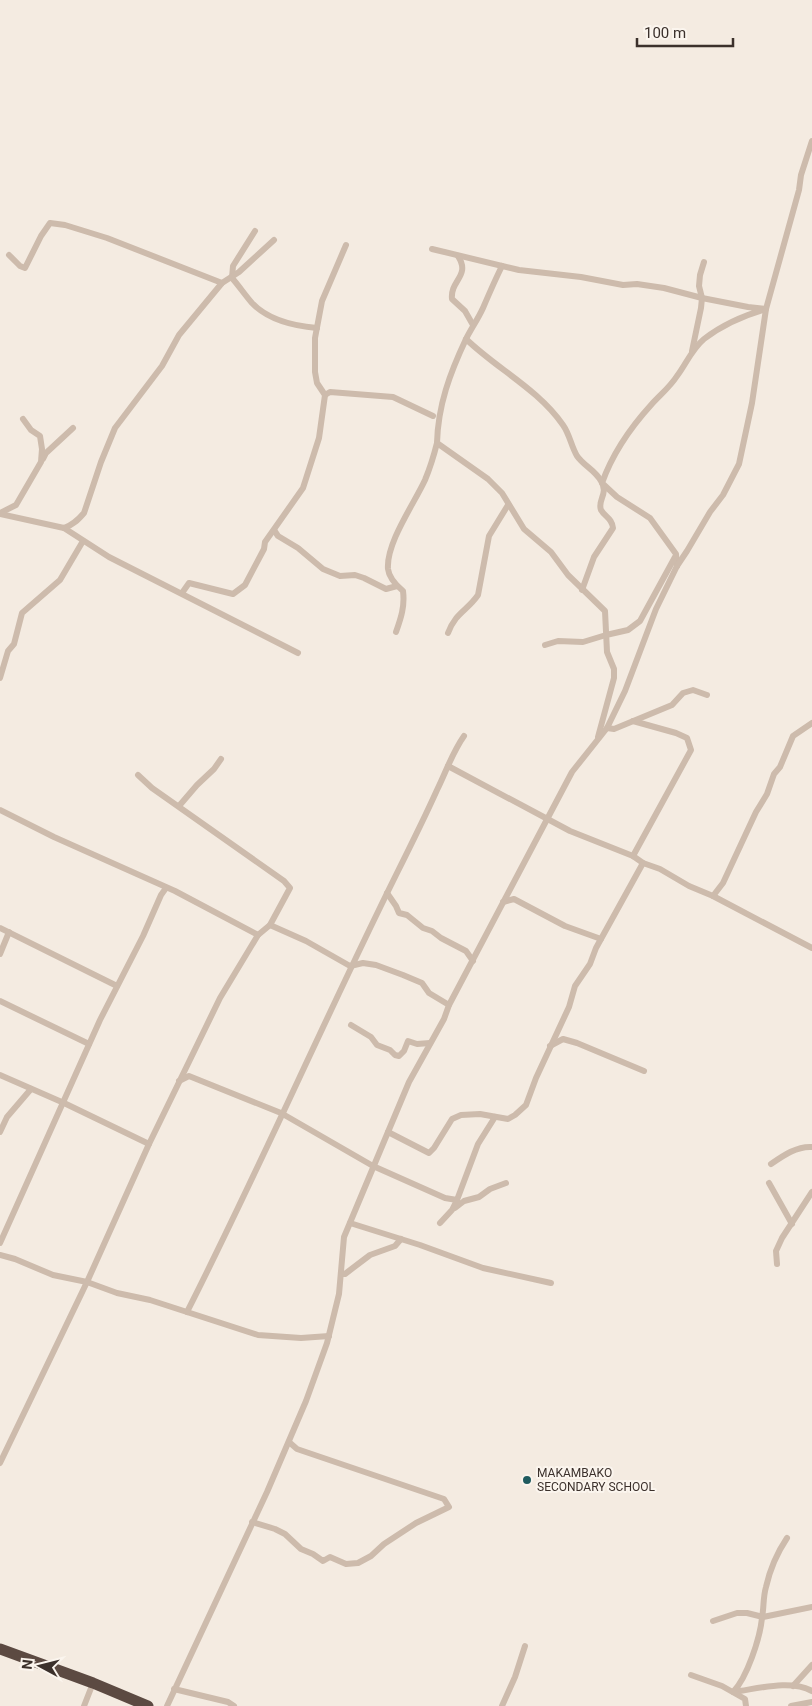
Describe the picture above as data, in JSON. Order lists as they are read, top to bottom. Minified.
{"places":["MAKAMBAKO SECONDARY SCHOOL"],"scale_bar":"100 m","north":"left"}
